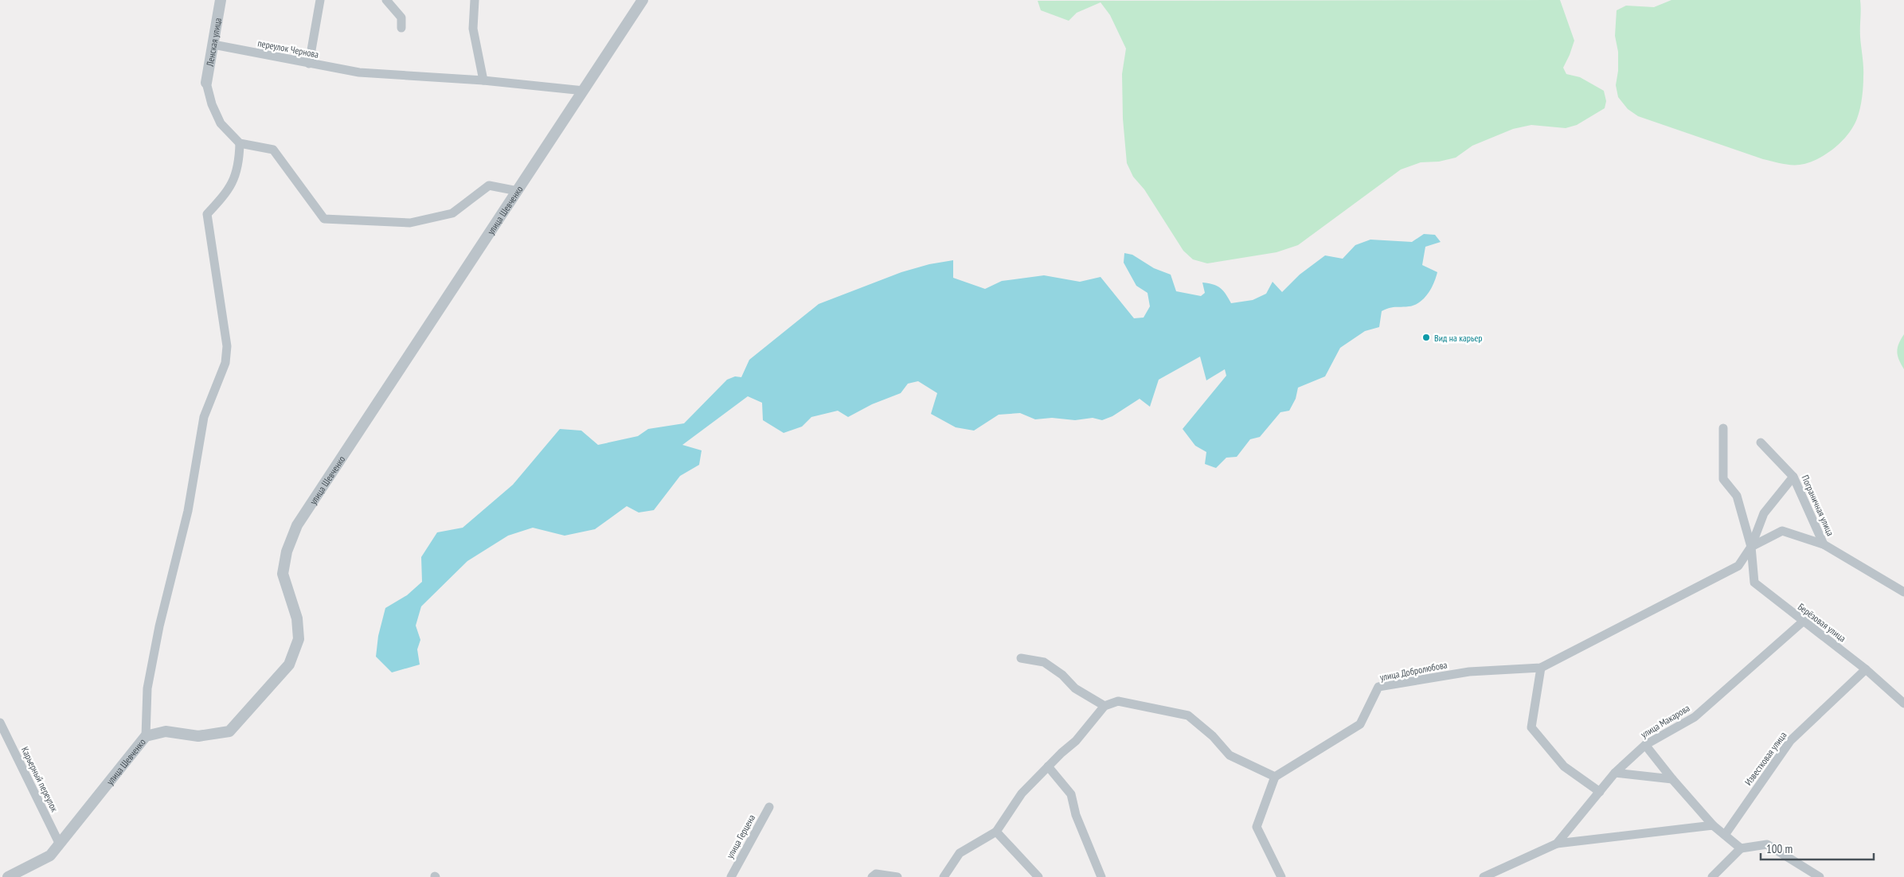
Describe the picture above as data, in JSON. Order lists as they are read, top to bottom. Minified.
{"streets":{"street":["Ленская улица","переулок Чернова","улица Шевченко","Пограничная улица","Берёзовая улица","улица Добролюбова","улица Макарова","Известковая улица","Карьерный переулок","улица Герцена"]},"crossings":[["Ленская улица","переулок Чернова"],["переулок Чернова","улица Шевченко"],["улица Шевченко","Карьерный переулок"],["Берёзовая улица","улица Добролюбова"],["Берёзовая улица","улица Макарова"],["Берёзовая улица","Известковая улица"]],"places":["Вид на карьер"],"scale_bar":"100 m"}
